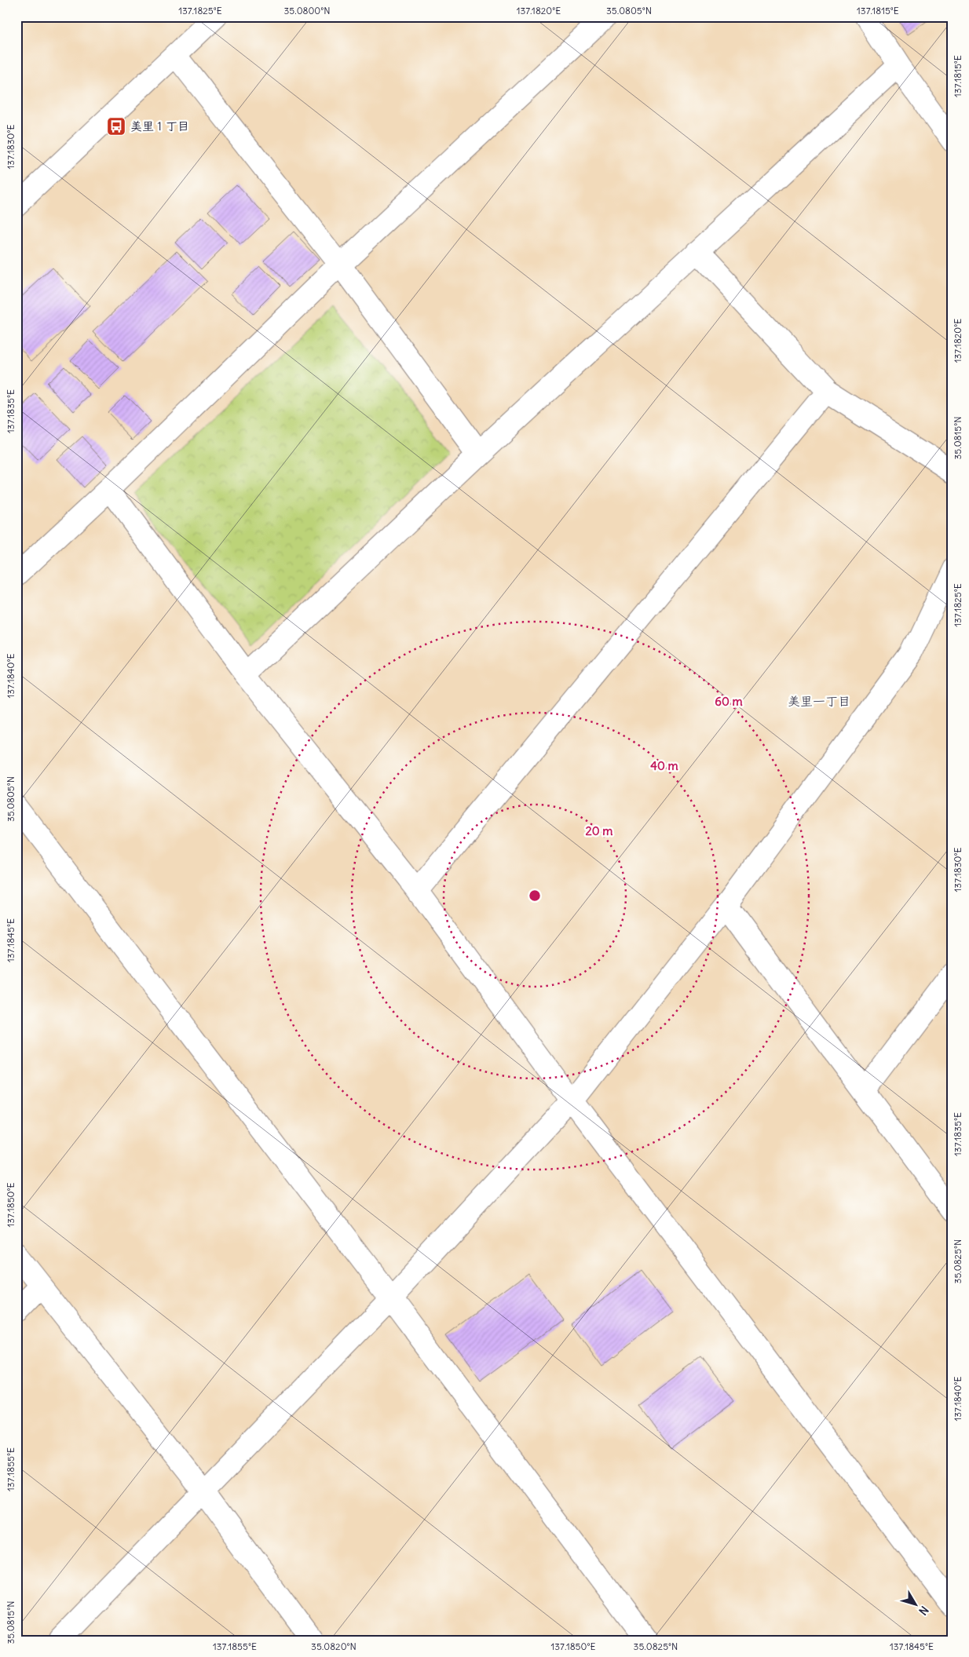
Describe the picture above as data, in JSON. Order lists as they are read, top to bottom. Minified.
{"districts":["美里一丁目"],"places":{"bus stop":["美里１丁目"]},"north":"bottom right","coordinates":["137.1825°E","35.0800°N","137.1820°E","35.0805°N","137.1815°E","137.1830°E","137.1835°E","35.0815°N","137.1840°E","137.1845°E","137.1850°E","35.0825°N","137.1855°E","35.0820°N"],"rings":["60 m","40 m","20 m"]}
